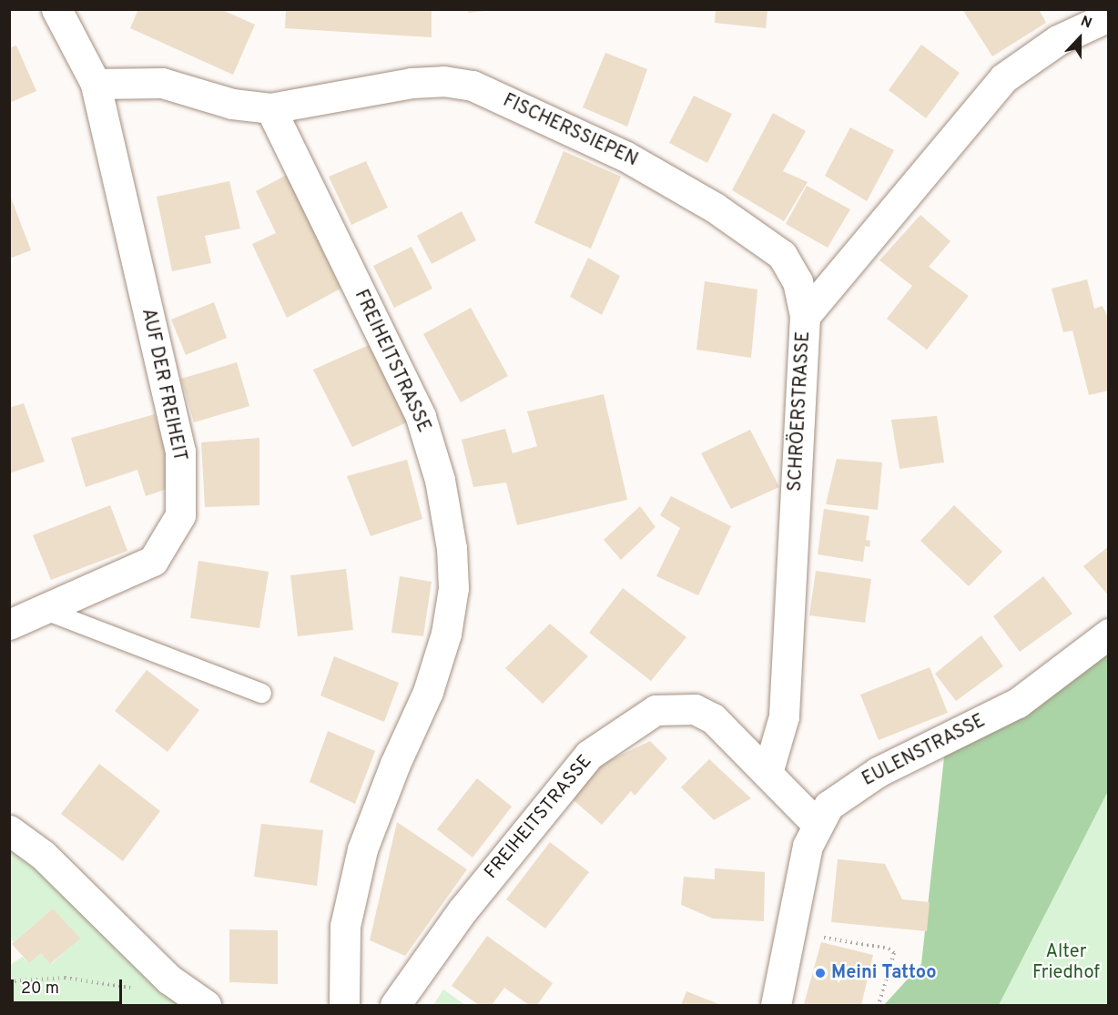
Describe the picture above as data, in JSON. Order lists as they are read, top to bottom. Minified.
{"streets":{"street":["FISCHERSSIEPEN","FREIHEITSTRASSE","AUF DER FREIHEIT","SCHRÖERSTRASSE","EULENSTRASSE"]},"crossings":[["FISCHERSSIEPEN","FREIHEITSTRASSE"],["FISCHERSSIEPEN","SCHRÖERSTRASSE"],["FREIHEITSTRASSE","SCHRÖERSTRASSE"],["FREIHEITSTRASSE","EULENSTRASSE"]],"parks":["Alter Friedhof"],"places":["Meini Tattoo"],"scale_bar":"20 m","north":"top"}
